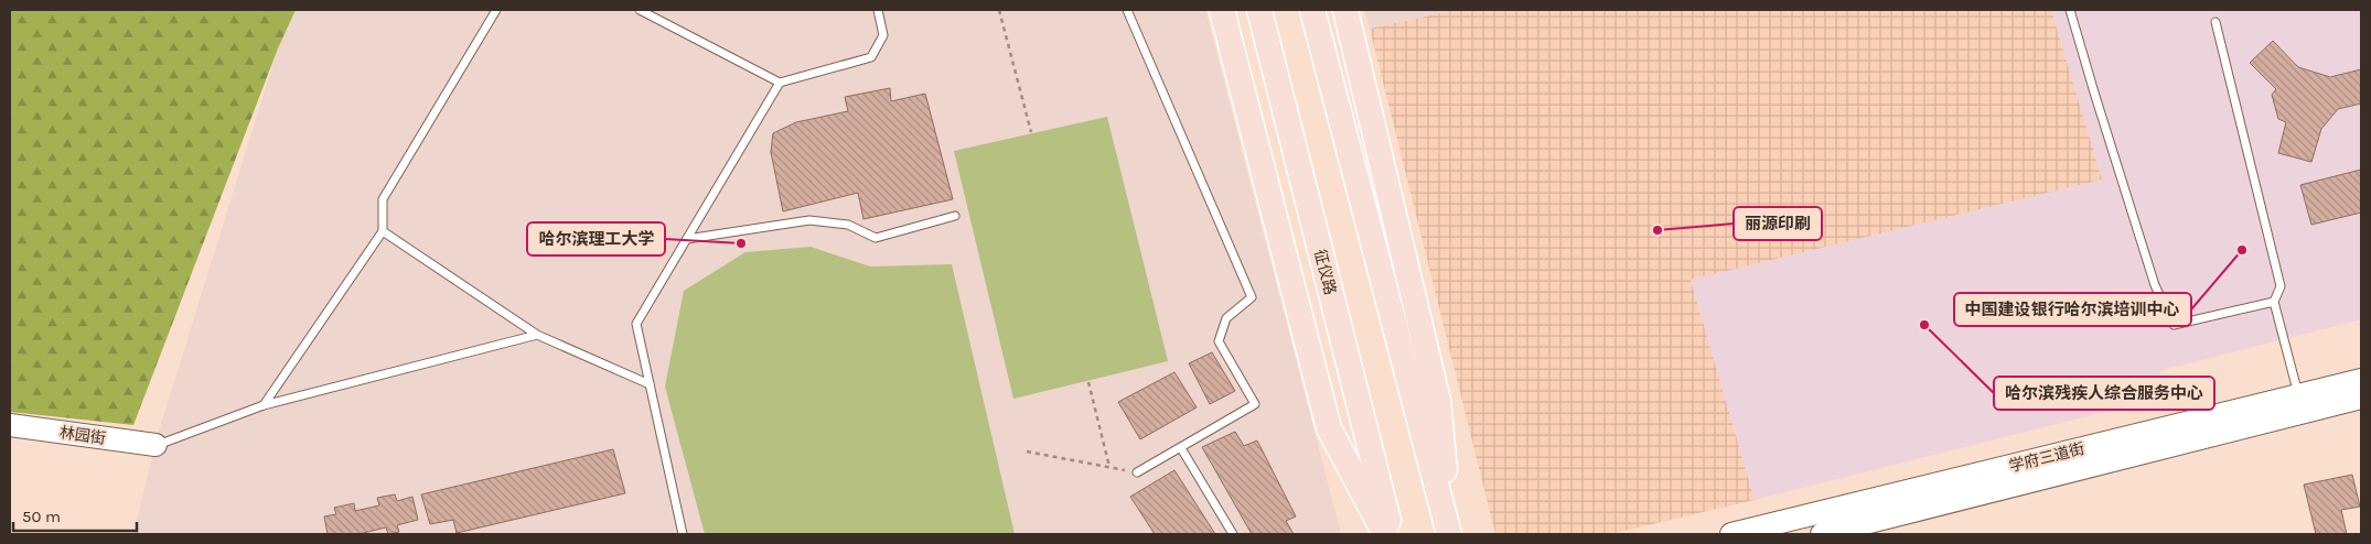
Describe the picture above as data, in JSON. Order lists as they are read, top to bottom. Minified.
{"streets":{"main road":["征仪路","林园街","学府三道街"]},"places":["丽源印刷","哈尔滨理工大学","中国建设银行哈尔滨培训中心","哈尔滨残疾人综合服务中心"],"scale_bar":"50 m"}
